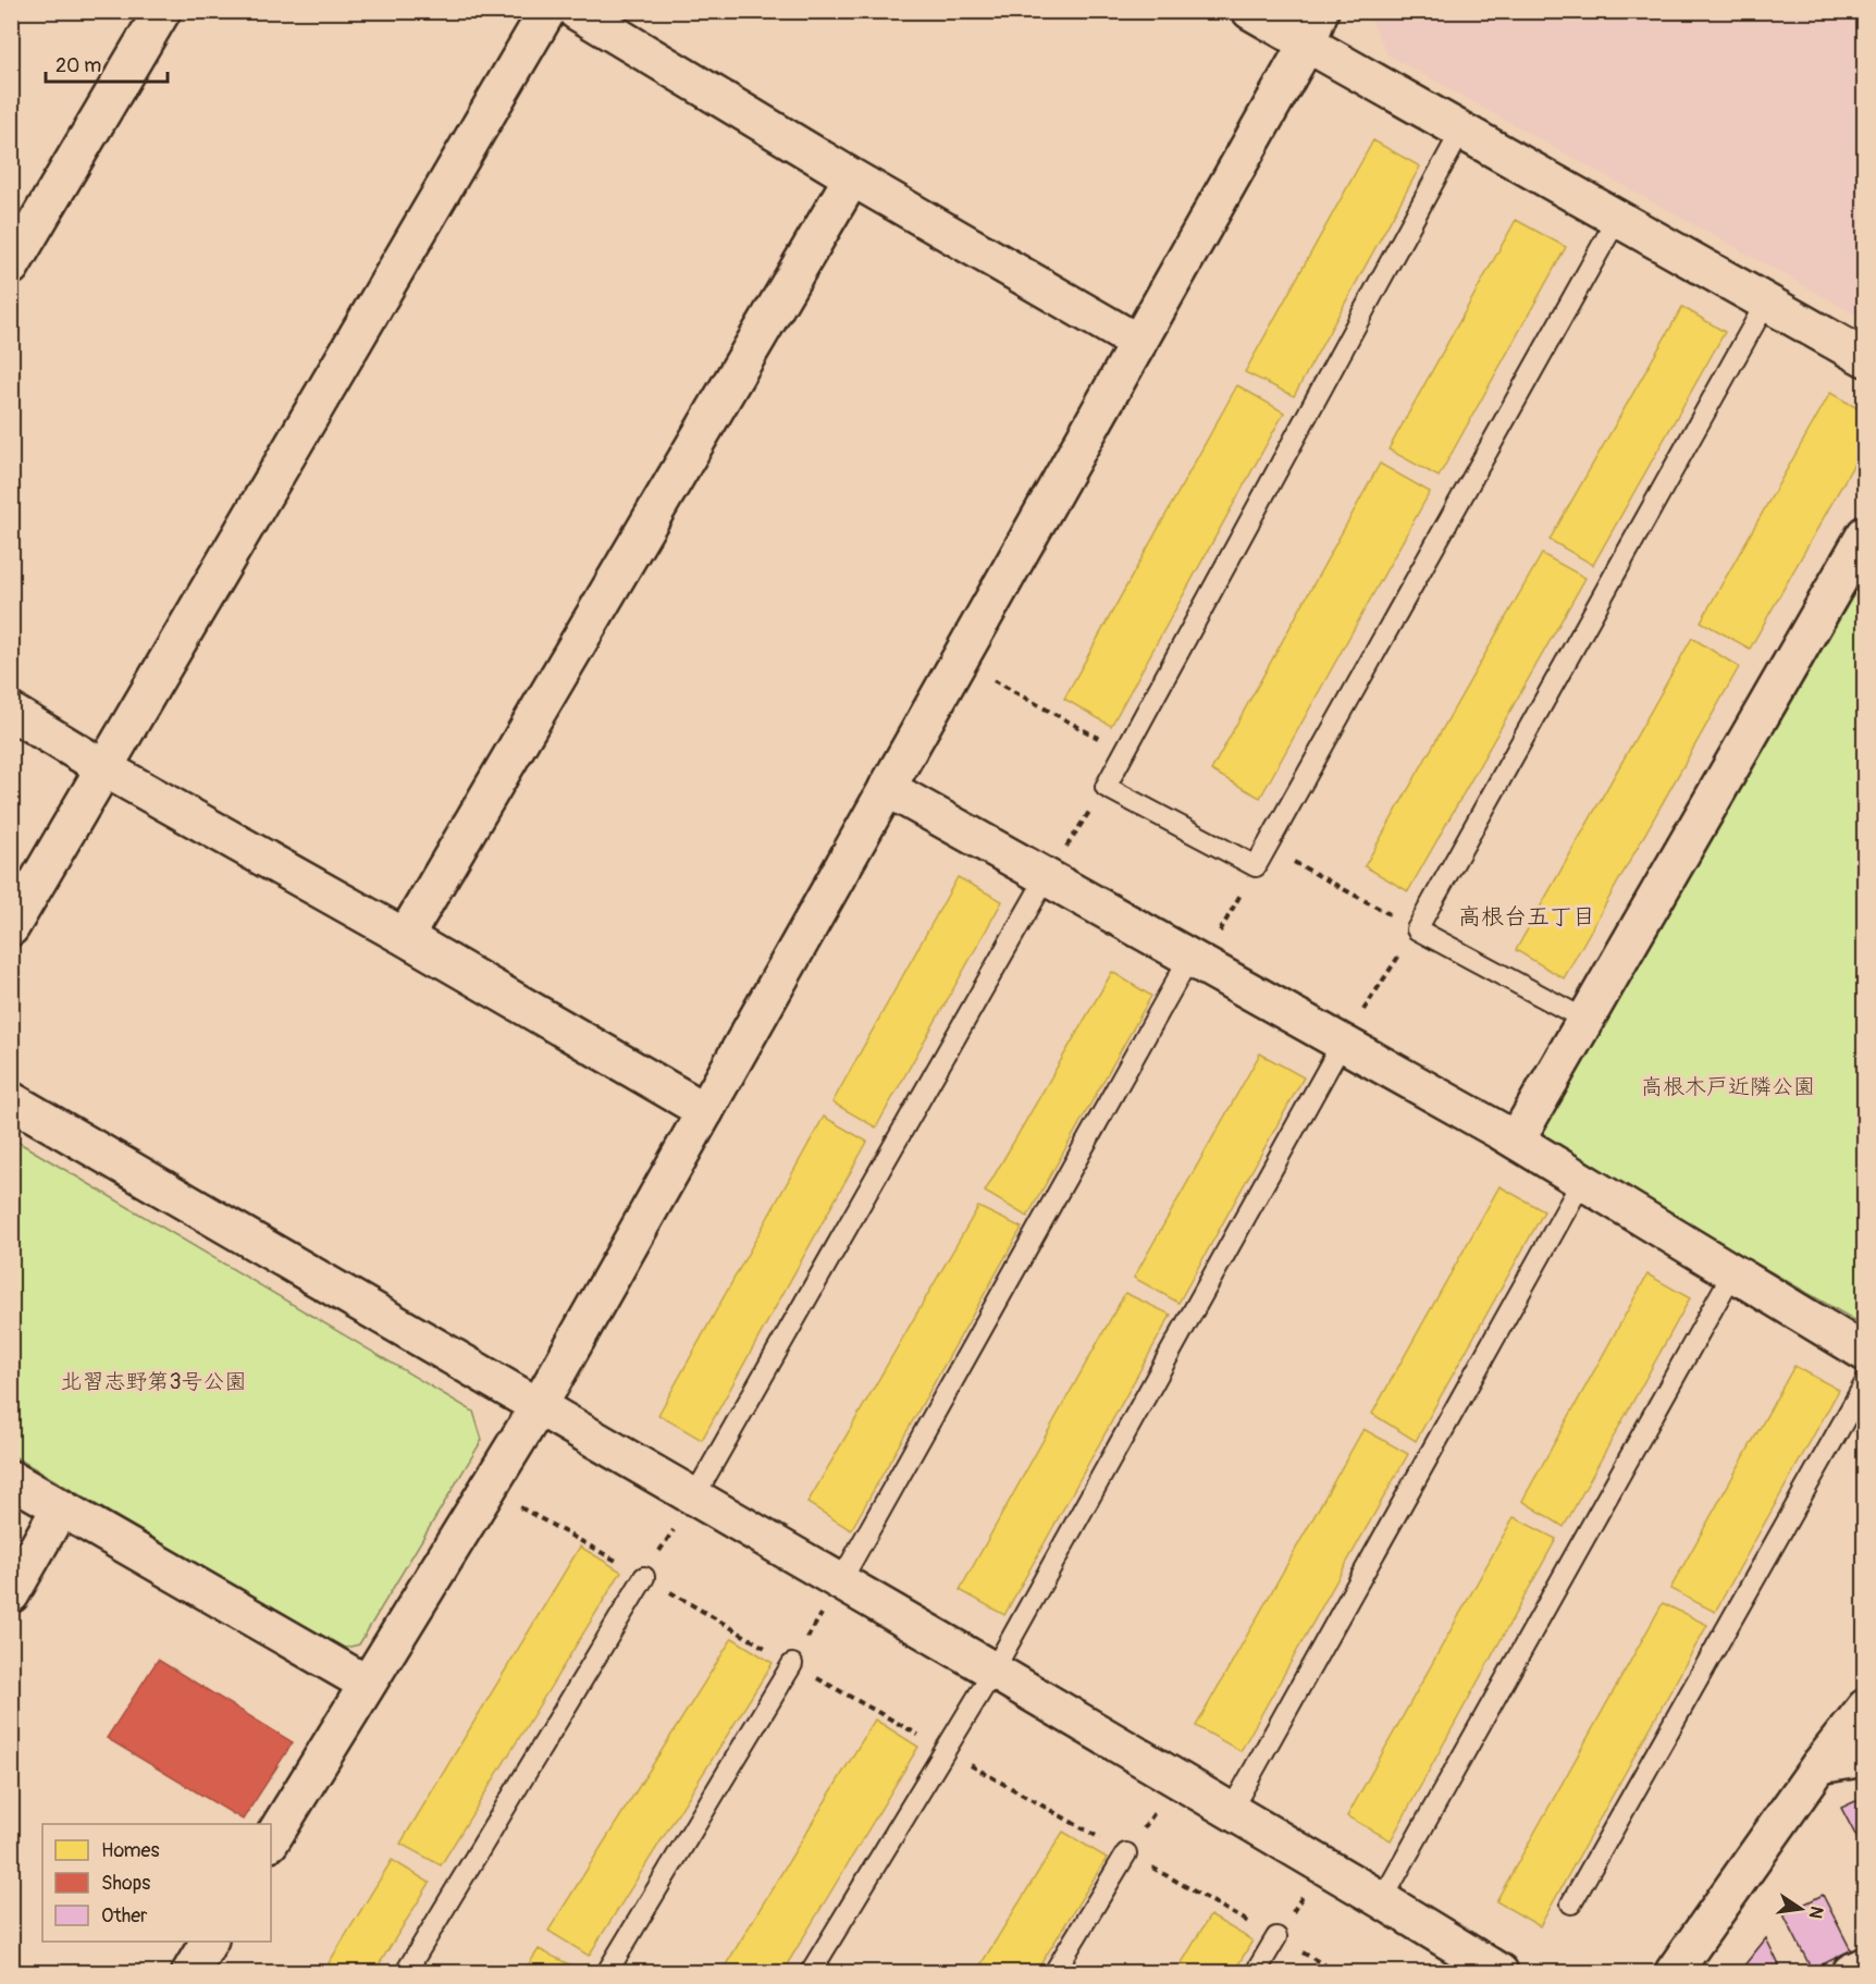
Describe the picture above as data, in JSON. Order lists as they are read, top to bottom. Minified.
{"districts":["高根台五丁目"],"parks":["高根木戸近隣公園","北習志野第3号公園"],"legend":["Homes","Shops","Other"],"scale_bar":"20 m","north":"right"}
